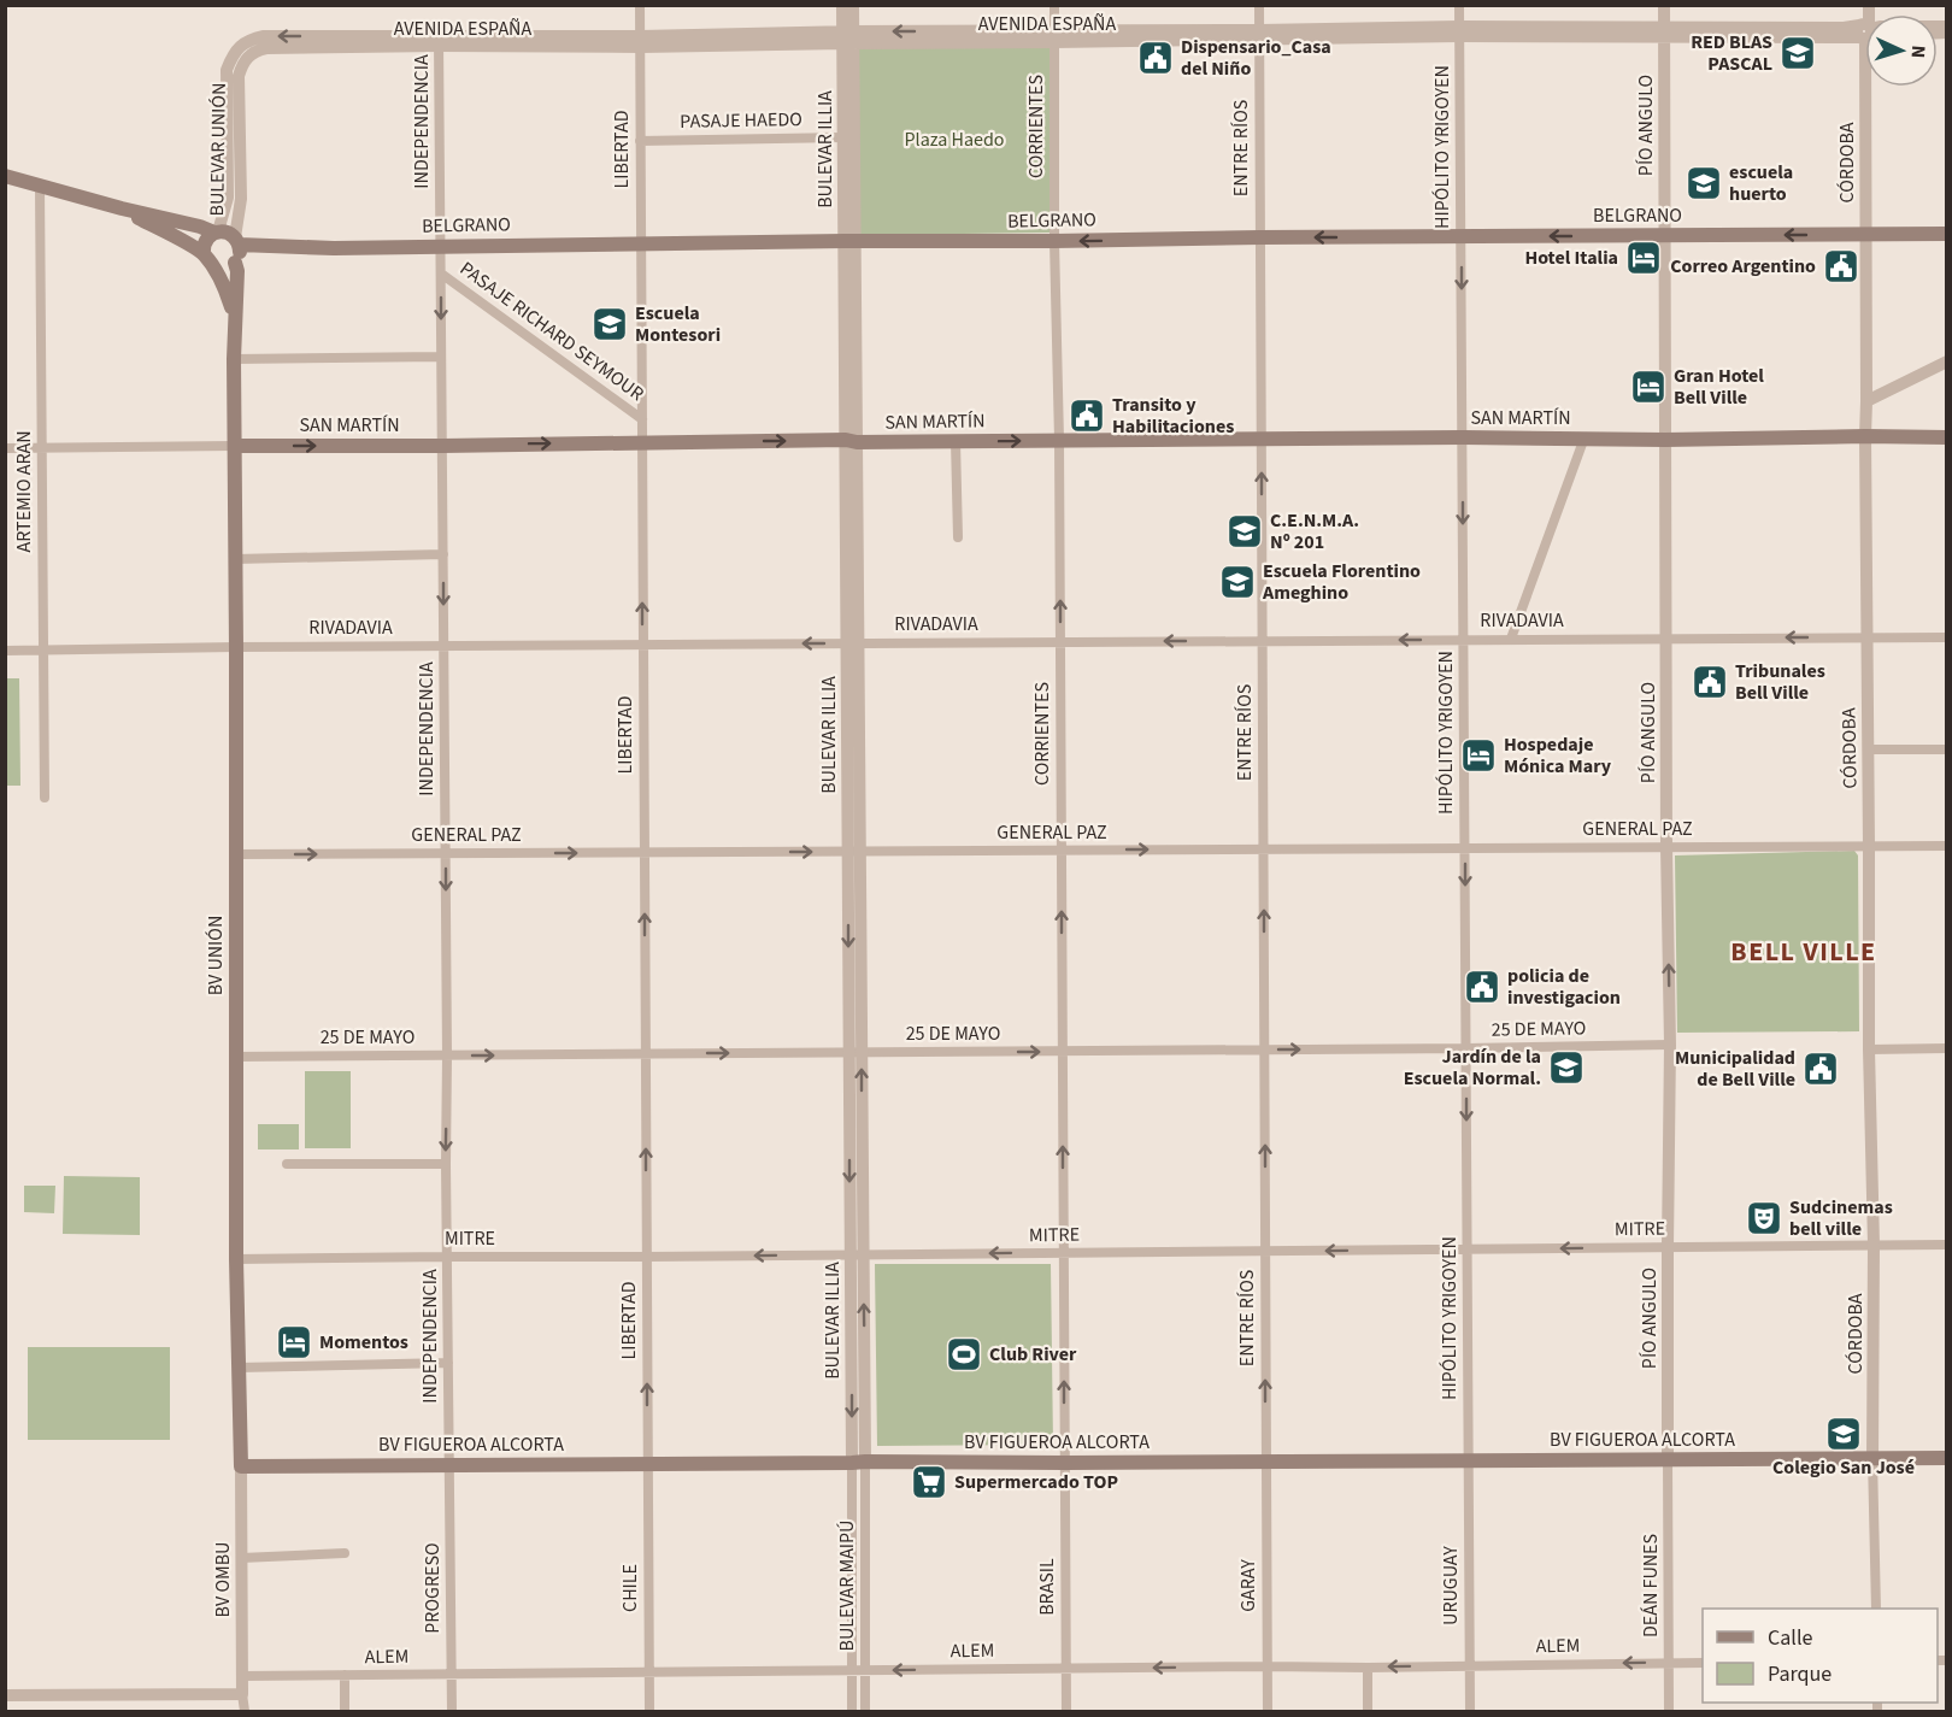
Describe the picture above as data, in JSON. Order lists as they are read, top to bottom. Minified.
{"streets":{"main road":["BELGRANO","SAN MARTÍN","BV UNIÓN","BV FIGUEROA ALCORTA"],"street":["AVENIDA ESPAÑA","PASAJE HAEDO","INDEPENDENCIA","PÍO ANGULO","CORRIENTES","HIPÓLITO YRIGOYEN","ENTRE RÍOS","BULEVAR UNIÓN","LIBERTAD","BULEVAR ILLIA","CÓRDOBA","PASAJE RICHARD SEYMOUR","ARTEMIO ARAN","RIVADAVIA","GENERAL PAZ","25 DE MAYO","MITRE","BV OMBU","BULEVAR MAIPÚ","GARAY","URUGUAY","DEÁN FUNES","BRASIL","PROGRESO","CHILE","ALEM"]},"crossings":[["AVENIDA ESPAÑA","INDEPENDENCIA"],["AVENIDA ESPAÑA","PÍO ANGULO"],["AVENIDA ESPAÑA","CORRIENTES"],["AVENIDA ESPAÑA","HIPÓLITO YRIGOYEN"],["AVENIDA ESPAÑA","ENTRE RÍOS"],["AVENIDA ESPAÑA","BULEVAR UNIÓN"],["AVENIDA ESPAÑA","LIBERTAD"],["AVENIDA ESPAÑA","BULEVAR ILLIA"],["PASAJE HAEDO","LIBERTAD"],["PASAJE HAEDO","BULEVAR ILLIA"],["INDEPENDENCIA","BELGRANO"],["INDEPENDENCIA","PASAJE RICHARD SEYMOUR"],["INDEPENDENCIA","SAN MARTÍN"],["INDEPENDENCIA","RIVADAVIA"],["INDEPENDENCIA","GENERAL PAZ"],["INDEPENDENCIA","25 DE MAYO"],["INDEPENDENCIA","MITRE"],["INDEPENDENCIA","BV FIGUEROA ALCORTA"],["INDEPENDENCIA","PROGRESO"],["PÍO ANGULO","BELGRANO"],["PÍO ANGULO","SAN MARTÍN"],["PÍO ANGULO","RIVADAVIA"],["PÍO ANGULO","GENERAL PAZ"],["PÍO ANGULO","25 DE MAYO"],["PÍO ANGULO","MITRE"],["PÍO ANGULO","BV FIGUEROA ALCORTA"],["PÍO ANGULO","DEÁN FUNES"],["CORRIENTES","BELGRANO"],["CORRIENTES","SAN MARTÍN"],["CORRIENTES","RIVADAVIA"],["CORRIENTES","GENERAL PAZ"],["CORRIENTES","25 DE MAYO"],["CORRIENTES","MITRE"],["CORRIENTES","BV FIGUEROA ALCORTA"],["CORRIENTES","BRASIL"],["HIPÓLITO YRIGOYEN","BELGRANO"],["HIPÓLITO YRIGOYEN","SAN MARTÍN"],["HIPÓLITO YRIGOYEN","RIVADAVIA"],["HIPÓLITO YRIGOYEN","GENERAL PAZ"],["HIPÓLITO YRIGOYEN","25 DE MAYO"],["HIPÓLITO YRIGOYEN","MITRE"],["HIPÓLITO YRIGOYEN","BV FIGUEROA ALCORTA"],["HIPÓLITO YRIGOYEN","URUGUAY"],["ENTRE RÍOS","BELGRANO"],["ENTRE RÍOS","SAN MARTÍN"],["ENTRE RÍOS","RIVADAVIA"],["ENTRE RÍOS","GENERAL PAZ"],["ENTRE RÍOS","25 DE MAYO"],["ENTRE RÍOS","MITRE"],["ENTRE RÍOS","BV FIGUEROA ALCORTA"],["ENTRE RÍOS","GARAY"],["BULEVAR UNIÓN","BELGRANO"],["LIBERTAD","BELGRANO"],["LIBERTAD","PASAJE RICHARD SEYMOUR"],["LIBERTAD","SAN MARTÍN"],["LIBERTAD","RIVADAVIA"],["LIBERTAD","GENERAL PAZ"],["LIBERTAD","25 DE MAYO"],["LIBERTAD","MITRE"],["LIBERTAD","BV FIGUEROA ALCORTA"],["LIBERTAD","CHILE"],["BULEVAR ILLIA","BELGRANO"],["BULEVAR ILLIA","SAN MARTÍN"],["BULEVAR ILLIA","RIVADAVIA"],["BULEVAR ILLIA","GENERAL PAZ"],["BULEVAR ILLIA","25 DE MAYO"],["BULEVAR ILLIA","MITRE"],["BULEVAR ILLIA","BV FIGUEROA ALCORTA"],["BULEVAR ILLIA","BULEVAR MAIPÚ"],["CÓRDOBA","BELGRANO"],["CÓRDOBA","SAN MARTÍN"],["CÓRDOBA","RIVADAVIA"],["CÓRDOBA","GENERAL PAZ"],["CÓRDOBA","MITRE"],["CÓRDOBA","BV FIGUEROA ALCORTA"],["SAN MARTÍN","ARTEMIO ARAN"],["SAN MARTÍN","BV UNIÓN"],["ARTEMIO ARAN","RIVADAVIA"],["RIVADAVIA","BV UNIÓN"],["GENERAL PAZ","BV UNIÓN"],["BV UNIÓN","25 DE MAYO"],["BV UNIÓN","MITRE"],["BV UNIÓN","BV FIGUEROA ALCORTA"],["BV UNIÓN","BV OMBU"],["BV FIGUEROA ALCORTA","BV OMBU"],["BV FIGUEROA ALCORTA","BULEVAR MAIPÚ"],["BV FIGUEROA ALCORTA","GARAY"],["BV FIGUEROA ALCORTA","URUGUAY"],["BV FIGUEROA ALCORTA","DEÁN FUNES"],["BV FIGUEROA ALCORTA","BRASIL"],["BV FIGUEROA ALCORTA","PROGRESO"],["BV FIGUEROA ALCORTA","CHILE"],["BV OMBU","ALEM"],["BULEVAR MAIPÚ","ALEM"],["GARAY","ALEM"],["URUGUAY","ALEM"],["DEÁN FUNES","ALEM"],["BRASIL","ALEM"],["PROGRESO","ALEM"],["CHILE","ALEM"]],"one_way":["CORRIENTES","HIPÓLITO YRIGOYEN","ENTRE RÍOS","LIBERTAD","BELGRANO","RIVADAVIA","GENERAL PAZ","25 DE MAYO","MITRE","ALEM"],"districts":["BELL VILLE"],"parks":["Plaza Haedo"],"places":{"school or university":["RED BLAS PASCAL","escuela huerto","Escuela Montesori","C.E.N.M.A. Nº 201","Escuela Florentino Ameghino","Jardín de la Escuela Normal.","Colegio San José"],"public building":["Dispensario_Casa del Niño","Correo Argentino","Transito y Habilitaciones","Tribunales Bell Ville","policia de investigacion","Municipalidad de Bell Ville"],"hotel":["Hotel Italia","Gran Hotel Bell Ville","Hospedaje Mónica Mary","Momentos"],"theatre":["Sudcinemas bell ville"],"sports":["Club River"],"supermarket":["Supermercado TOP"]},"legend":["Calle","Parque"],"north":"right"}
